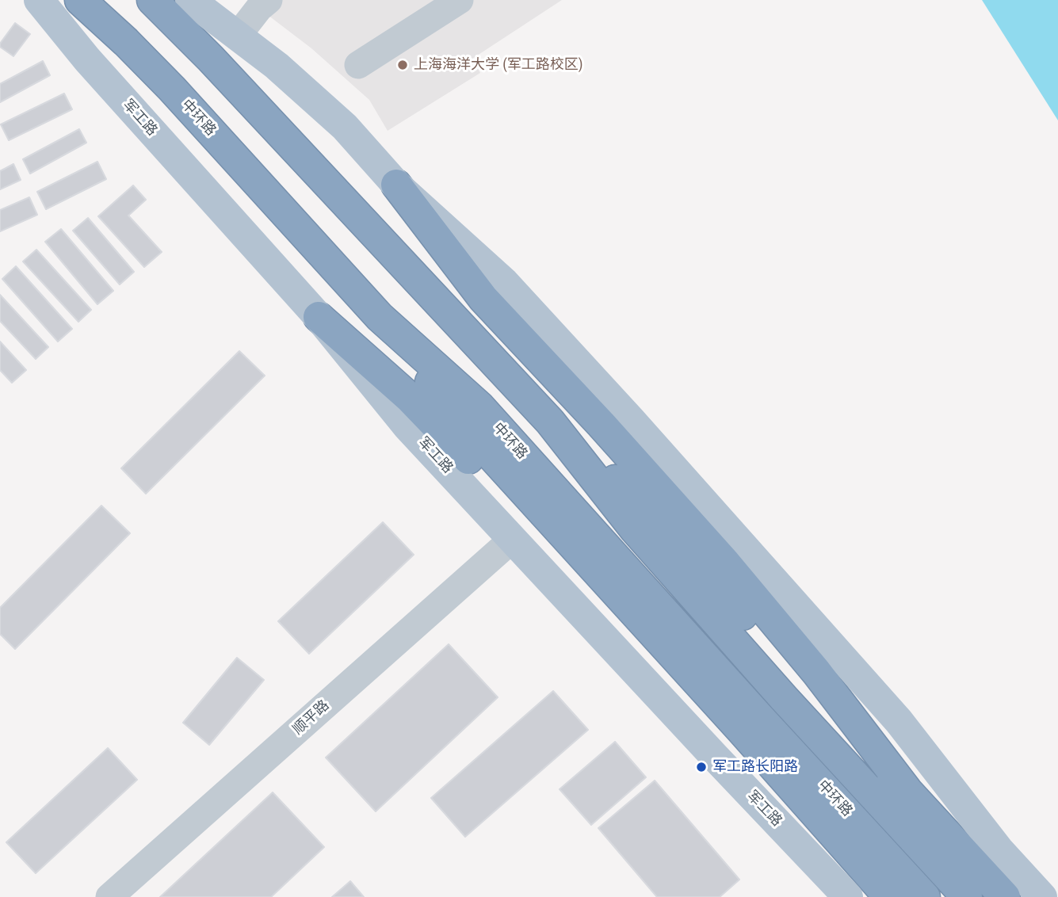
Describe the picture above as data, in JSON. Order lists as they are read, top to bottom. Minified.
{"streets":{"highway":["中环路"],"main road":["军工路"],"street":["顺平路"]},"crossings":[["军工路","顺平路"]],"places":["上海海洋大学 (军工路校区)","军工路长阳路"]}
